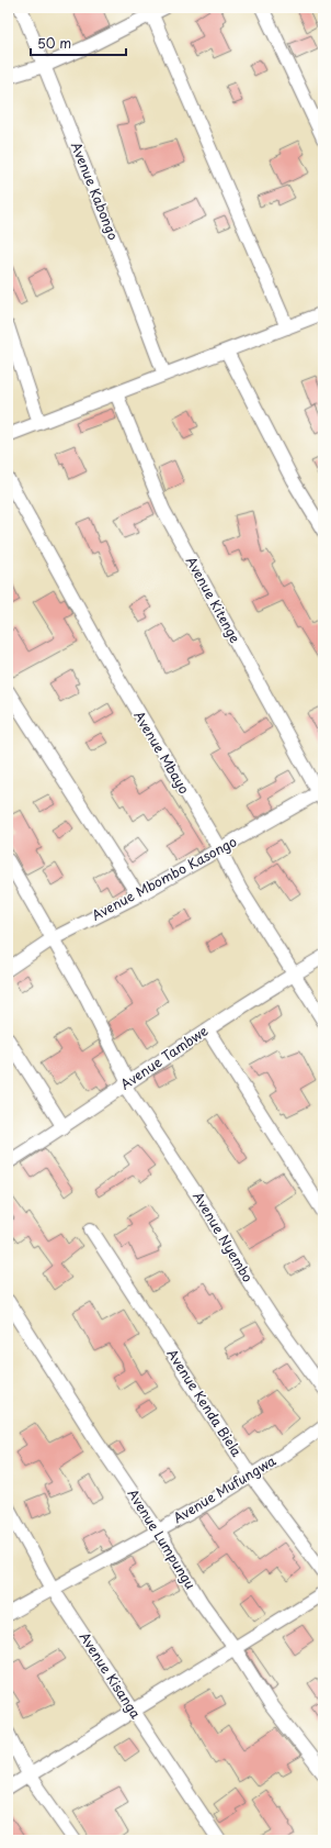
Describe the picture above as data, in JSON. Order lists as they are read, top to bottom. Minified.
{"streets":{"street":["Avenue Kabongo","Avenue Kitenge","Avenue Mbayo","Avenue Mbombo Kasongo","Avenue Tambwe","Avenue Nyembo","Avenue Kenda Biela","Avenue Mufungwa","Avenue Lumpungu","Avenue Kisanga"]},"crossings":[["Avenue Kitenge","Avenue Mbombo Kasongo"],["Avenue Mbayo","Avenue Mbombo Kasongo"],["Avenue Mbayo","Avenue Tambwe"],["Avenue Mbombo Kasongo","Avenue Nyembo"],["Avenue Tambwe","Avenue Nyembo"],["Avenue Kenda Biela","Avenue Mufungwa"],["Avenue Mufungwa","Avenue Lumpungu"],["Avenue Mufungwa","Avenue Kisanga"]],"scale_bar":"50 m"}
